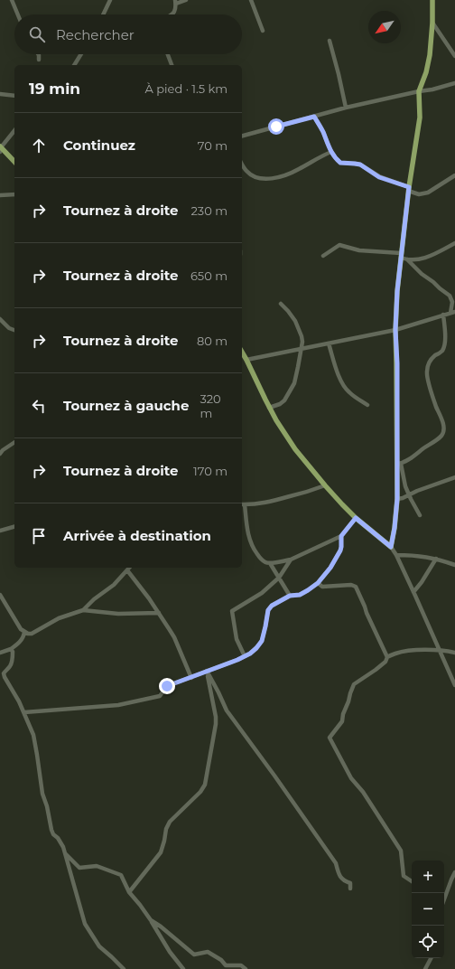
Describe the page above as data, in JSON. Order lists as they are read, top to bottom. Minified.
{"north":"bottom left","page":{"search":"Rechercher","heading":["19 min","À pied · 1.5 km"],"list":[["Continuez","70 m"],["Tournez à droite","230 m"],["Tournez à droite","650 m"],["Tournez à droite","80 m"],["Tournez à gauche","320 m"],["Tournez à droite","170 m"],"Arrivée à destination"],"map_buttons":["+","−"]}}
